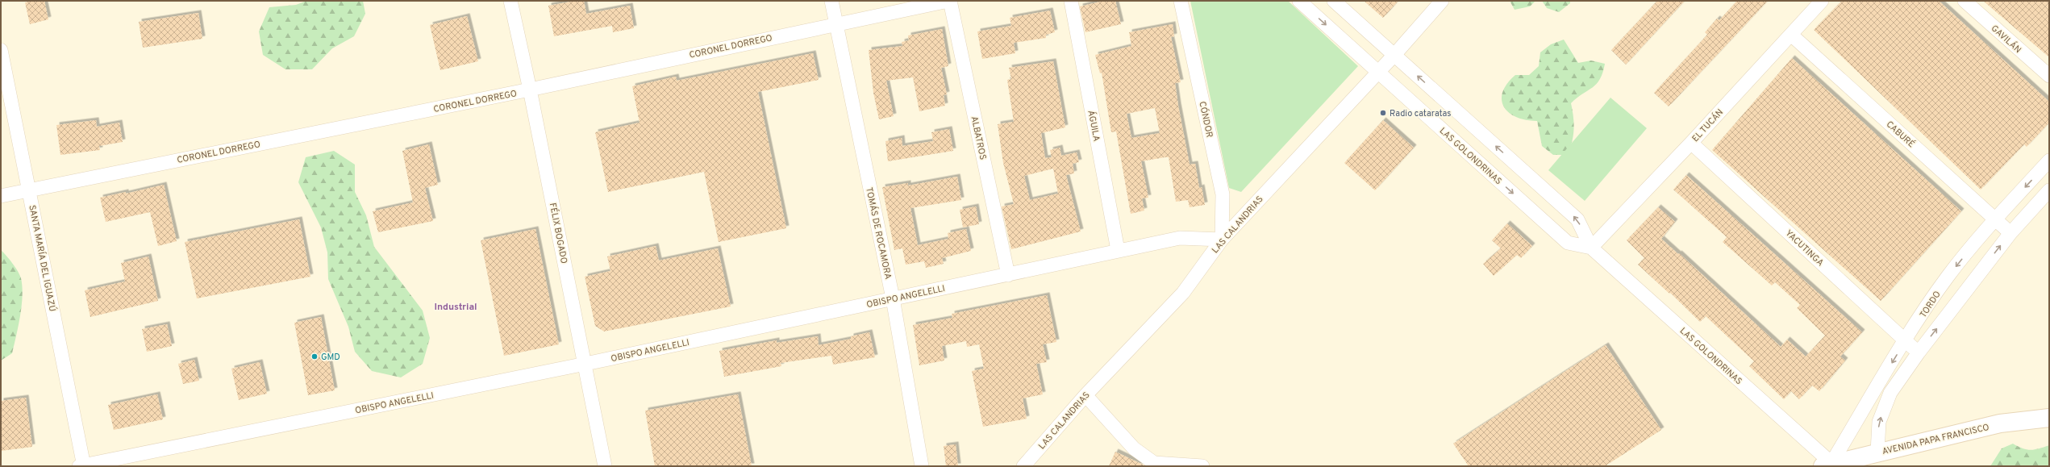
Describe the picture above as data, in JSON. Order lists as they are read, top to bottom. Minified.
{"streets":{"main road":["AVENIDA PAPA FRANCISCO"],"street":["GAVILÁN","CORONEL DORREGO","CÓNDOR","EL TUCÁN","ÁGUILA","CABURÉ","ALBATROS","LAS GOLONDRINAS","LAS CALANDRIAS","FÉLIX BOGADO","TOMÁS DE ROCAMORA","YACUTINGA","SANTA MARÍA DEL IGUAZÚ","OBISPO ANGELELLI","TORDO"]},"crossings":[["CORONEL DORREGO","ALBATROS"],["CORONEL DORREGO","FÉLIX BOGADO"],["CORONEL DORREGO","TOMÁS DE ROCAMORA"],["CORONEL DORREGO","SANTA MARÍA DEL IGUAZÚ"],["CÓNDOR","LAS CALANDRIAS"],["CÓNDOR","OBISPO ANGELELLI"],["EL TUCÁN","CABURÉ"],["EL TUCÁN","LAS GOLONDRINAS"],["EL TUCÁN","YACUTINGA"],["ÁGUILA","OBISPO ANGELELLI"],["CABURÉ","TORDO"],["ALBATROS","OBISPO ANGELELLI"],["LAS GOLONDRINAS","LAS CALANDRIAS"],["LAS GOLONDRINAS","TORDO"],["LAS GOLONDRINAS","AVENIDA PAPA FRANCISCO"],["LAS CALANDRIAS","OBISPO ANGELELLI"],["FÉLIX BOGADO","OBISPO ANGELELLI"],["TOMÁS DE ROCAMORA","OBISPO ANGELELLI"],["YACUTINGA","TORDO"],["SANTA MARÍA DEL IGUAZÚ","OBISPO ANGELELLI"],["TORDO","AVENIDA PAPA FRANCISCO"]],"districts":["Industrial"],"places":["Radio cataratas","GMD"]}
